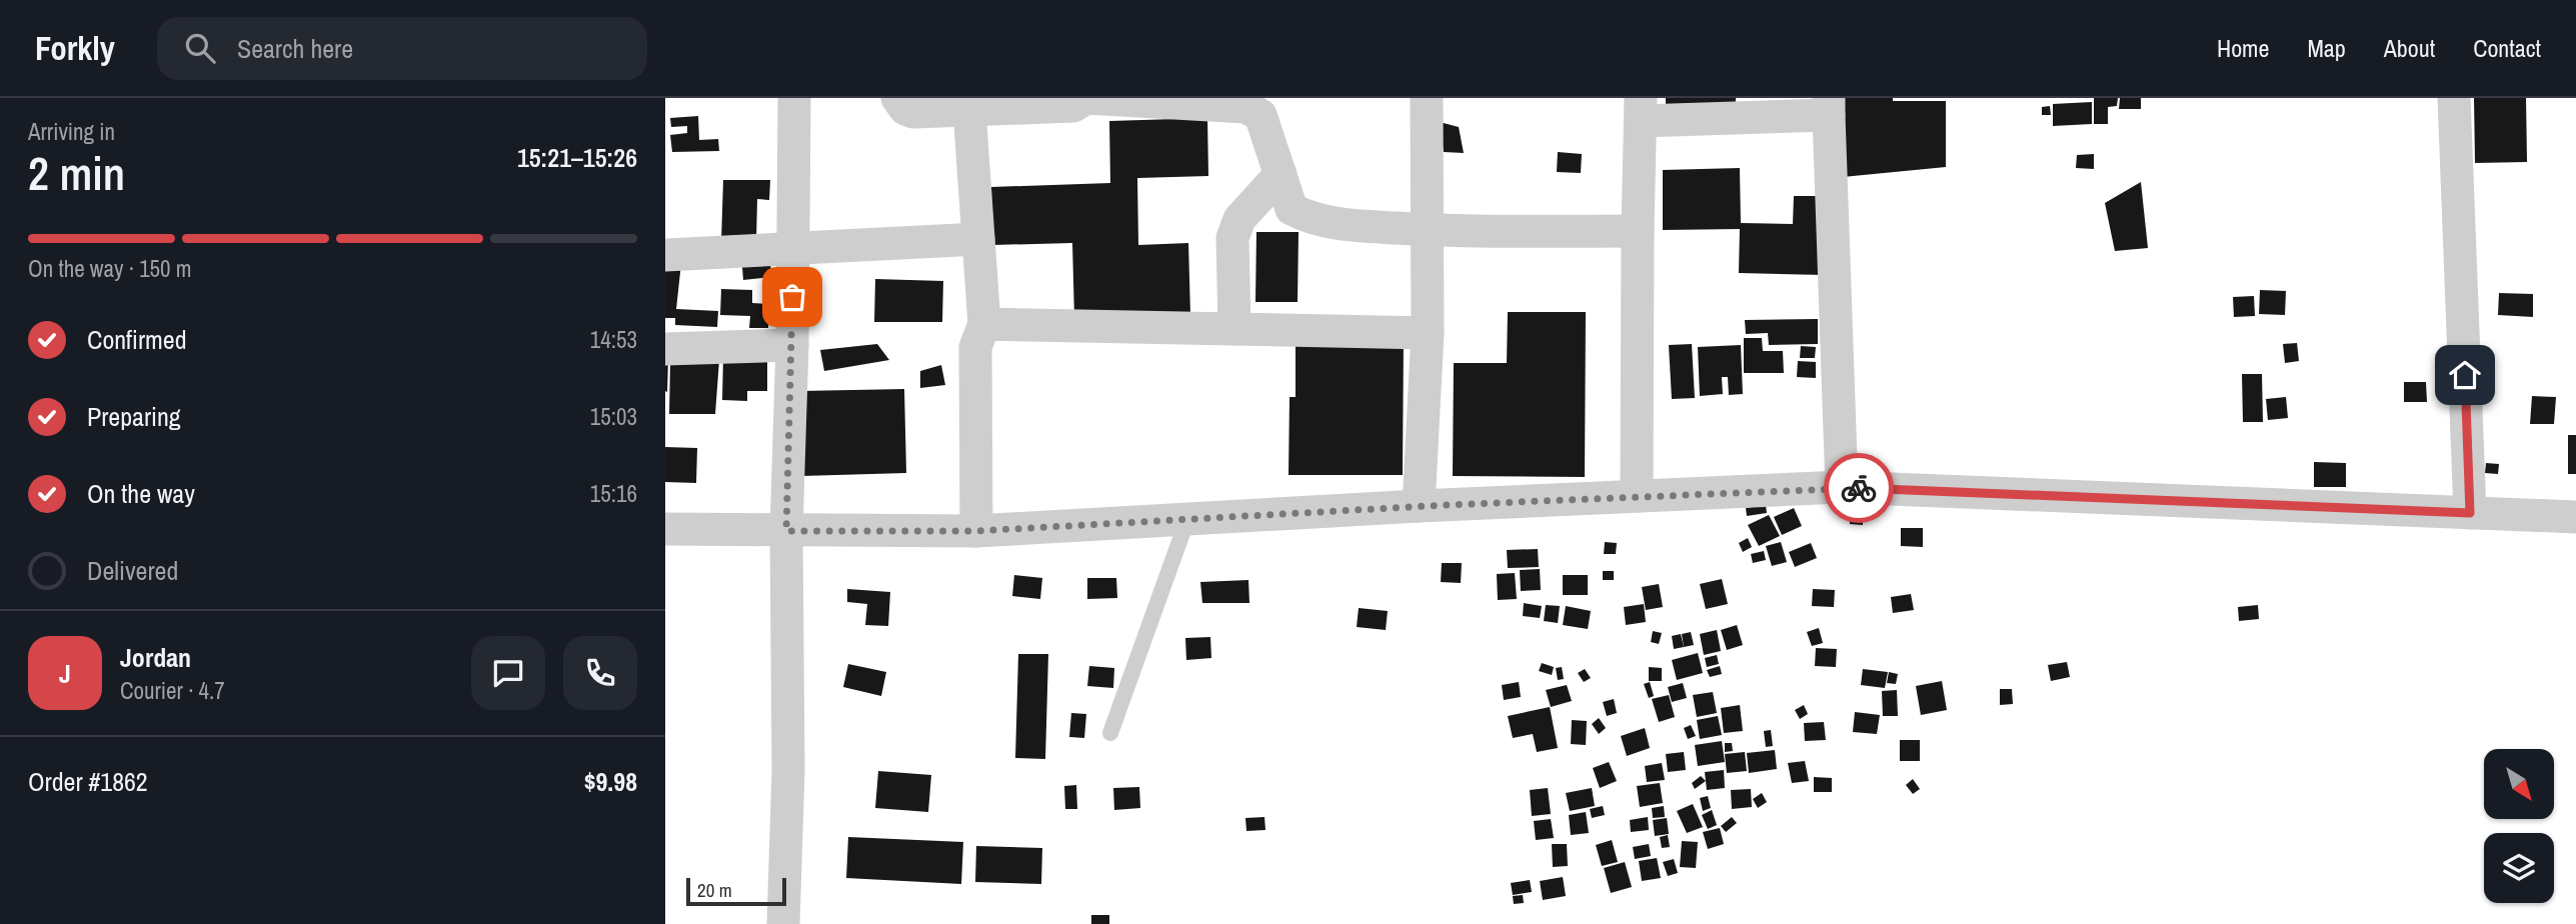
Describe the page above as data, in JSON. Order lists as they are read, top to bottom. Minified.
{"scale_bar":"20 m","north":"bottom right","page":{"header":"Forkly","search":"Search here","nav":["Home","Map","About","Contact"],"heading":["2 min","Arriving in","15:21–15:26"],"panel":["Jordan","Courier · 4.7","Order #1862","$9.98"],"bar":"On the way · 150 m","list":[["Confirmed","14:53"],["Preparing","15:03"],["On the way","15:16"],"Delivered"],"round":"J","scale":"20 m"}}
